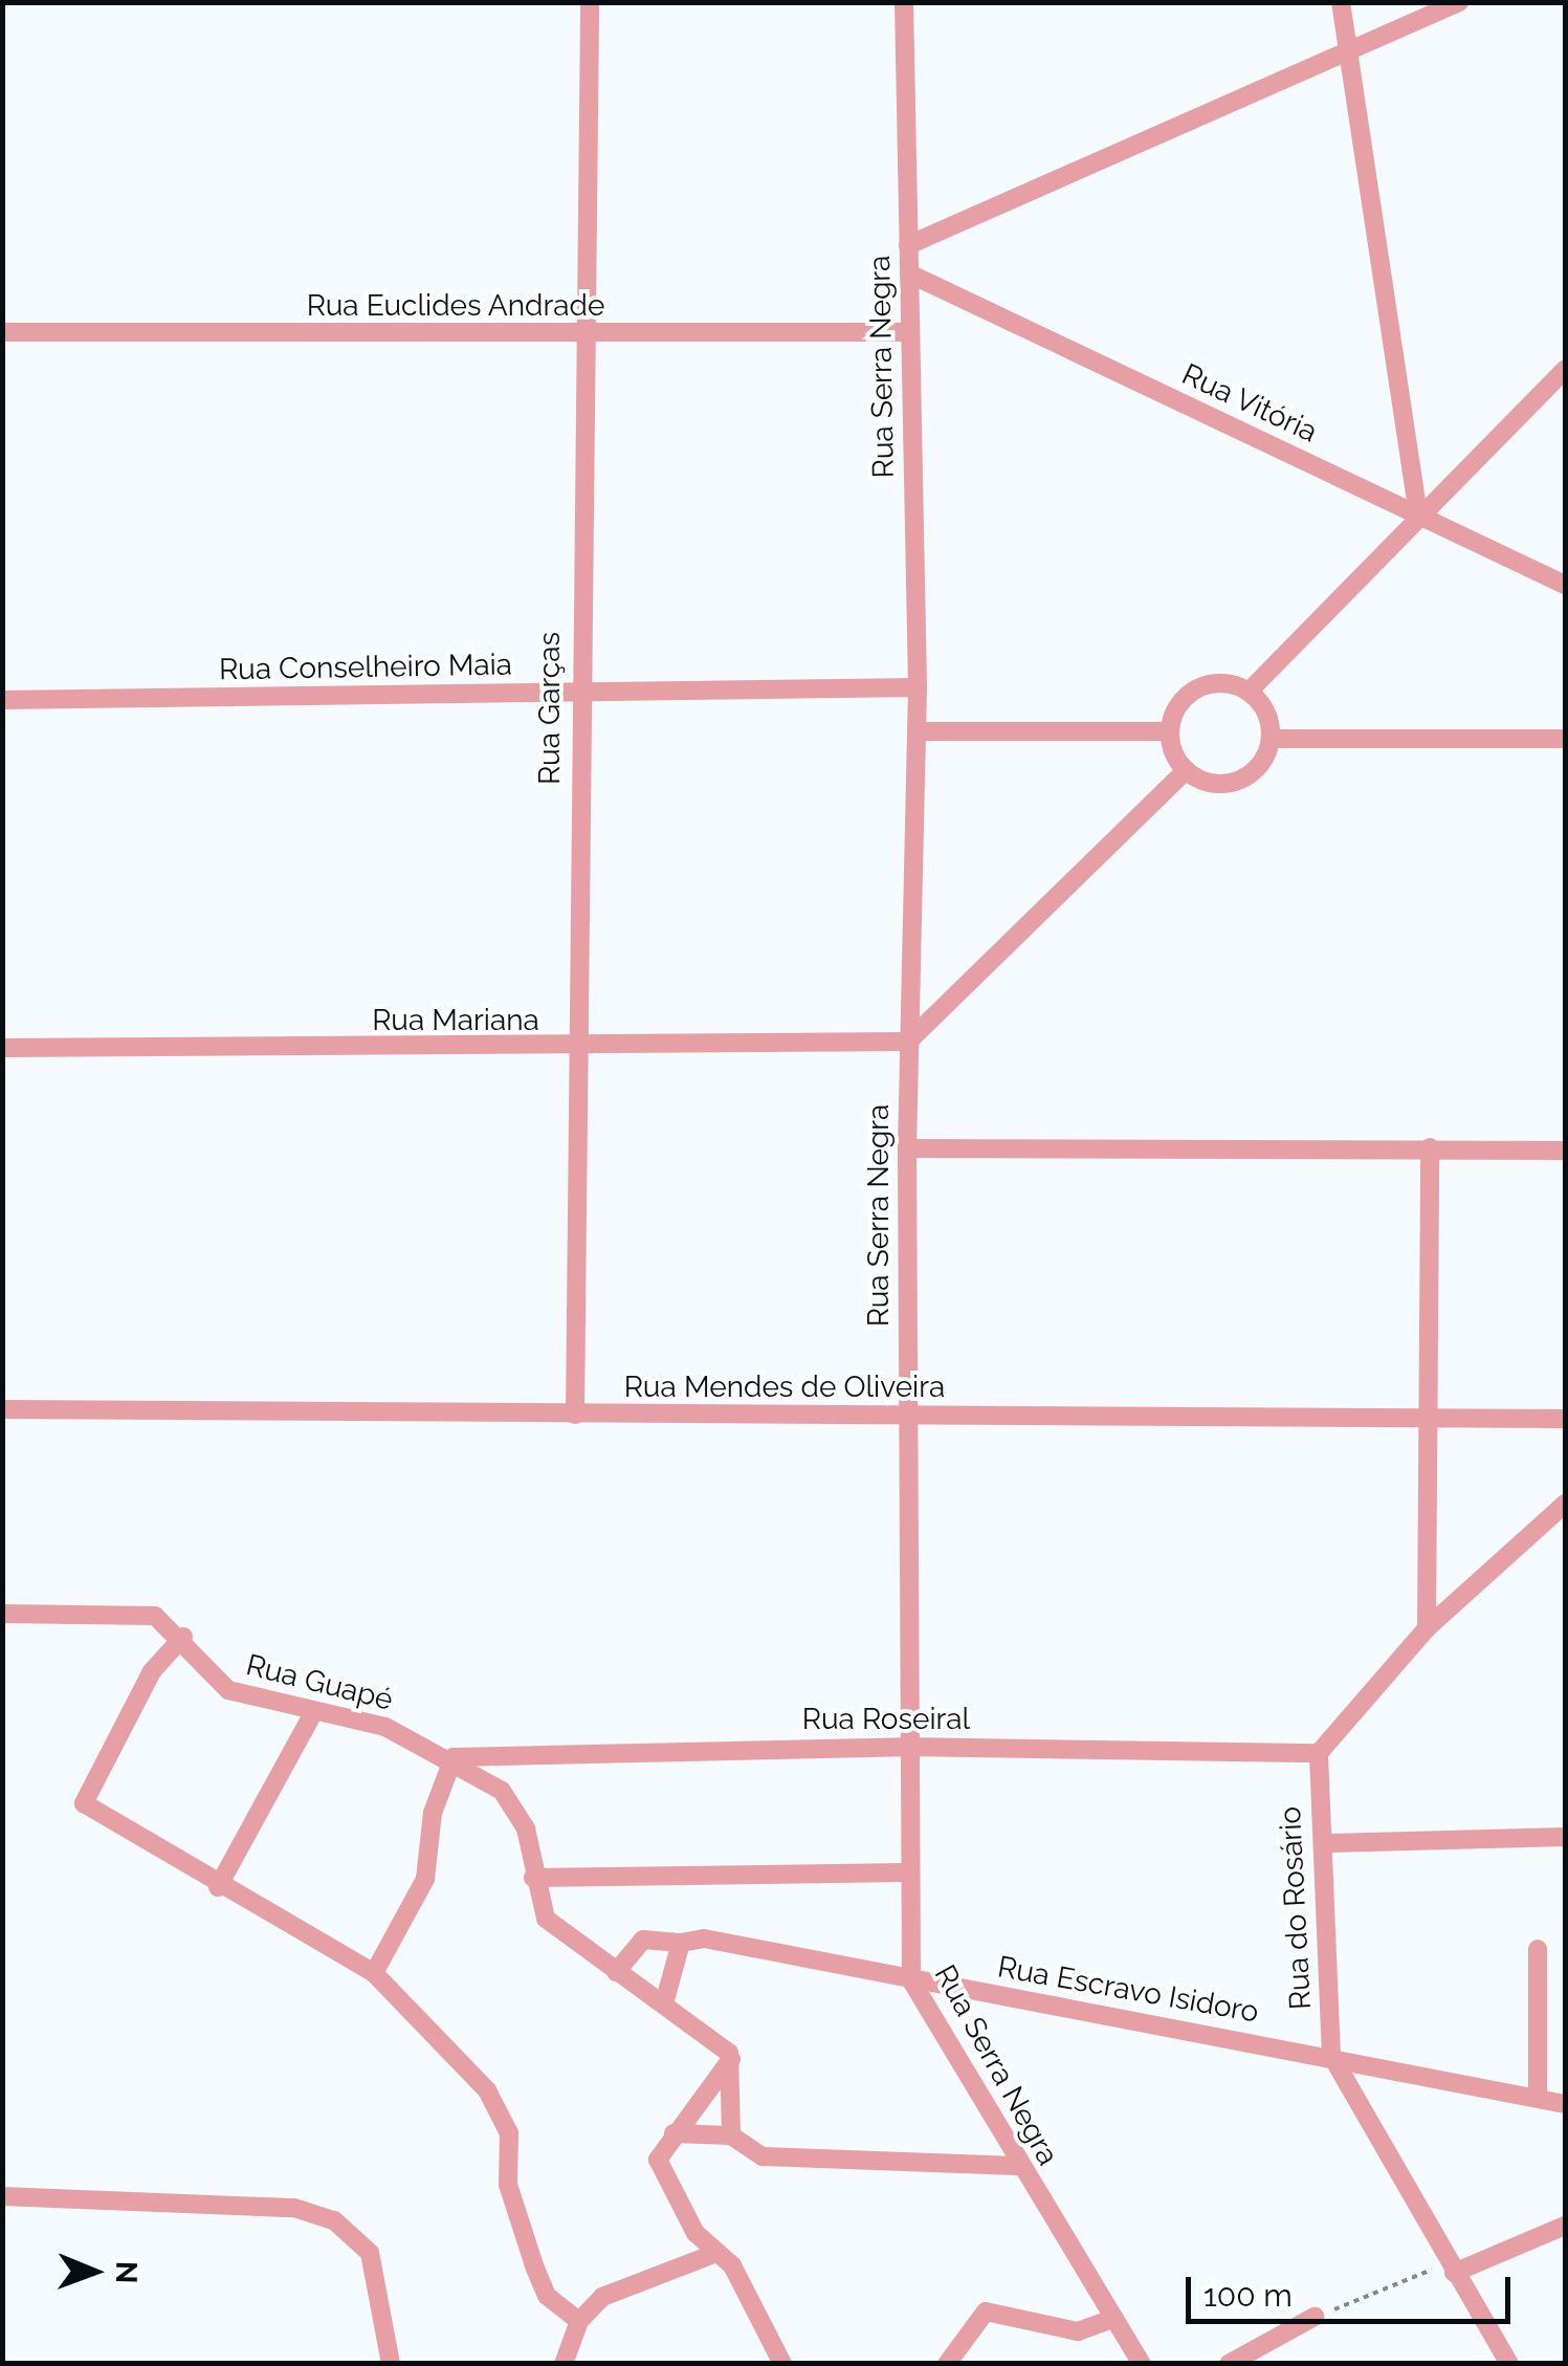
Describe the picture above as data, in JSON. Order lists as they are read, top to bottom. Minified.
{"streets":{"street":["Rua Euclides Andrade","Rua Serra Negra","Rua Vitória","Rua Conselheiro Maia","Rua Garças","Rua Mariana","Rua Mendes de Oliveira","Rua Guapé","Rua Roseiral","Rua do Rosário","Rua Escravo Isidoro"]},"crossings":[["Rua Euclides Andrade","Rua Serra Negra"],["Rua Euclides Andrade","Rua Garças"],["Rua Serra Negra","Rua Vitória"],["Rua Serra Negra","Rua Conselheiro Maia"],["Rua Serra Negra","Rua Mariana"],["Rua Serra Negra","Rua Mendes de Oliveira"],["Rua Serra Negra","Rua Roseiral"],["Rua Serra Negra","Rua Escravo Isidoro"],["Rua Conselheiro Maia","Rua Garças"],["Rua Garças","Rua Mariana"],["Rua Garças","Rua Mendes de Oliveira"],["Rua Guapé","Rua Roseiral"],["Rua Guapé","Rua Escravo Isidoro"],["Rua Roseiral","Rua do Rosário"],["Rua do Rosário","Rua Escravo Isidoro"]],"scale_bar":"100 m","north":"right"}
